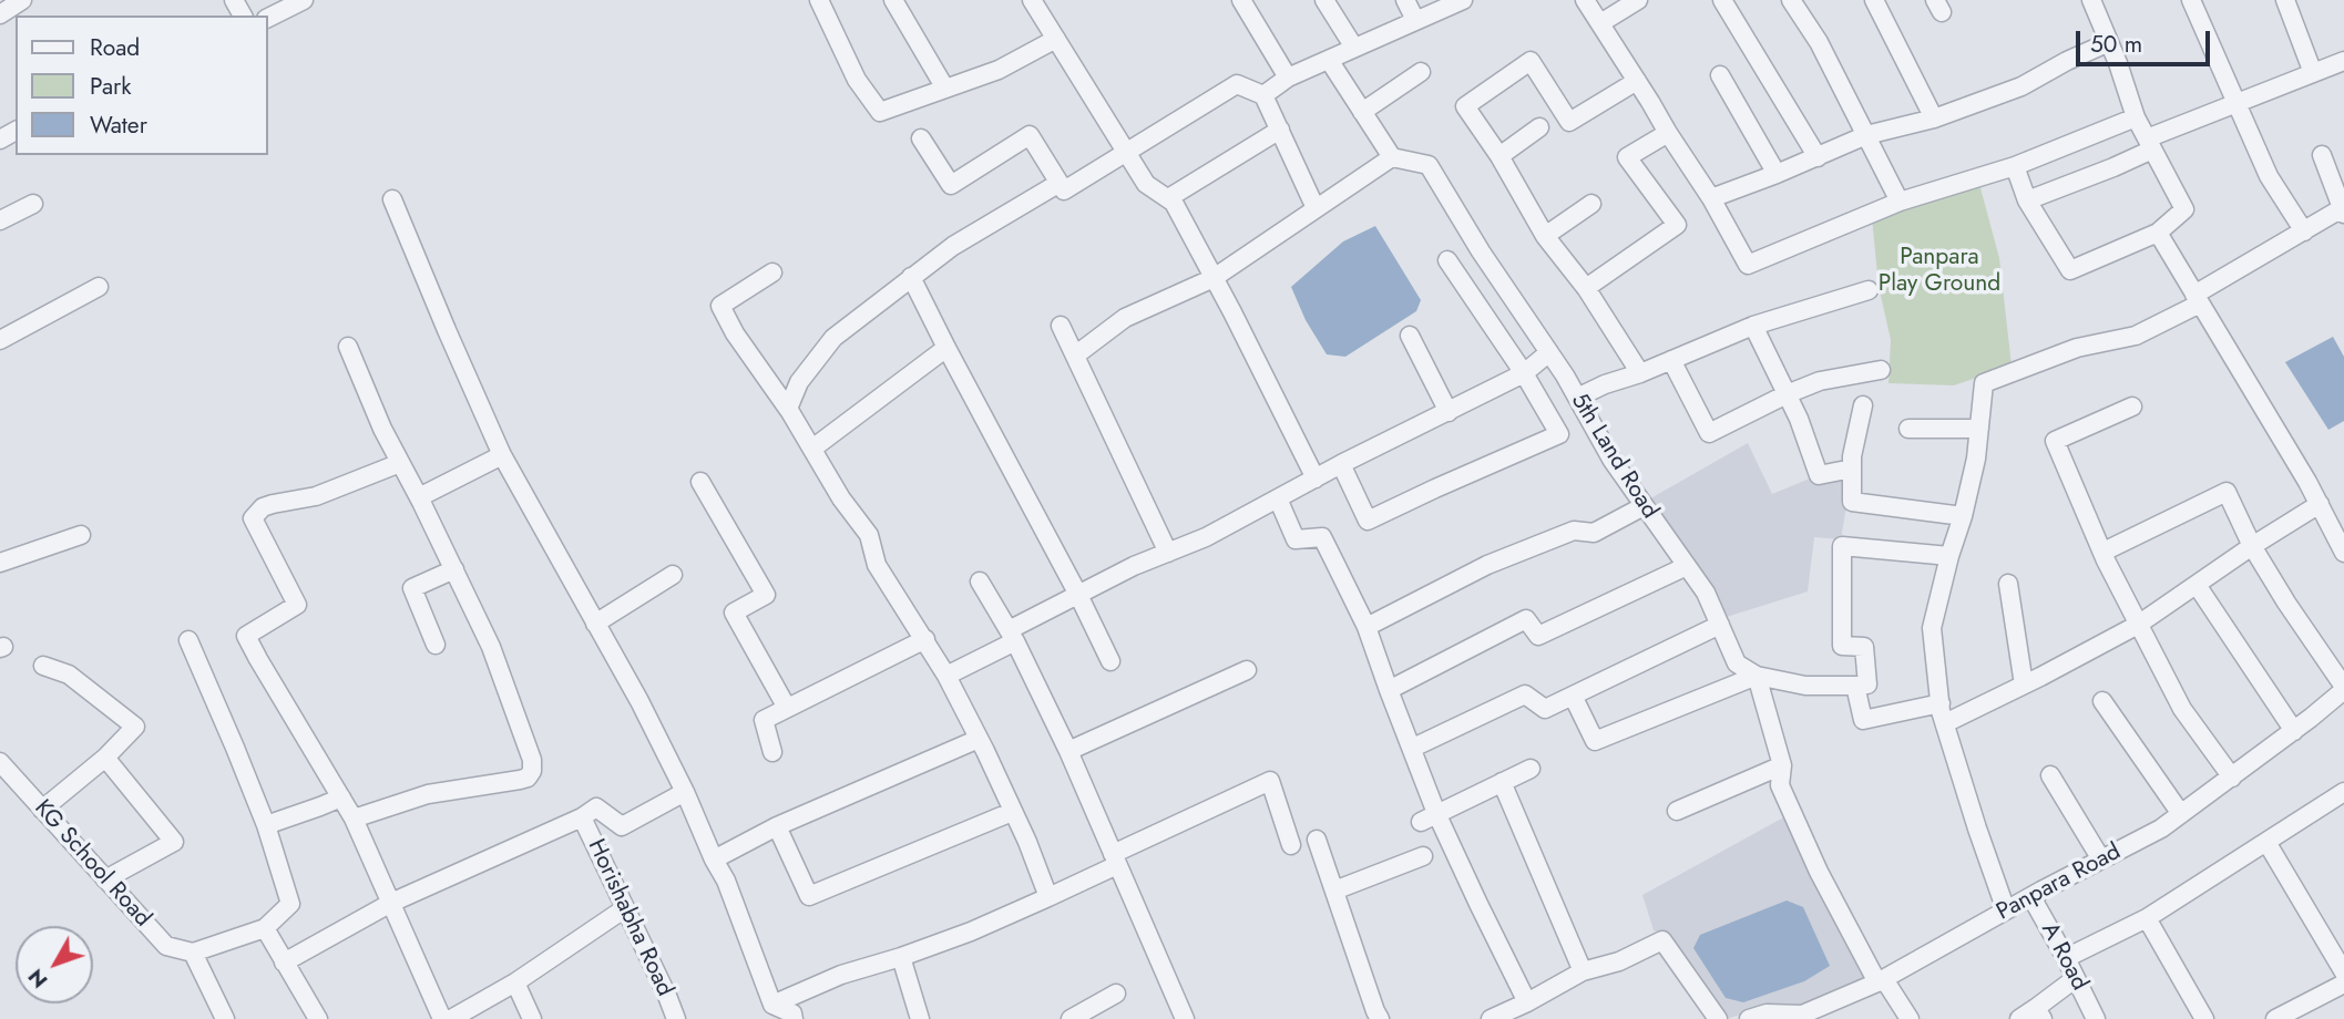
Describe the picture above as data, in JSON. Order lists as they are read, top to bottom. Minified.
{"streets":{"street":["5th Land Road","KG School Road","Panpara Road","Horishabha Road","A Road"]},"crossings":[["5th Land Road","Panpara Road"],["Panpara Road","A Road"]],"parks":["Panpara Play Ground"],"legend":["Road","Park","Water"],"scale_bar":"50 m","north":"bottom left"}
